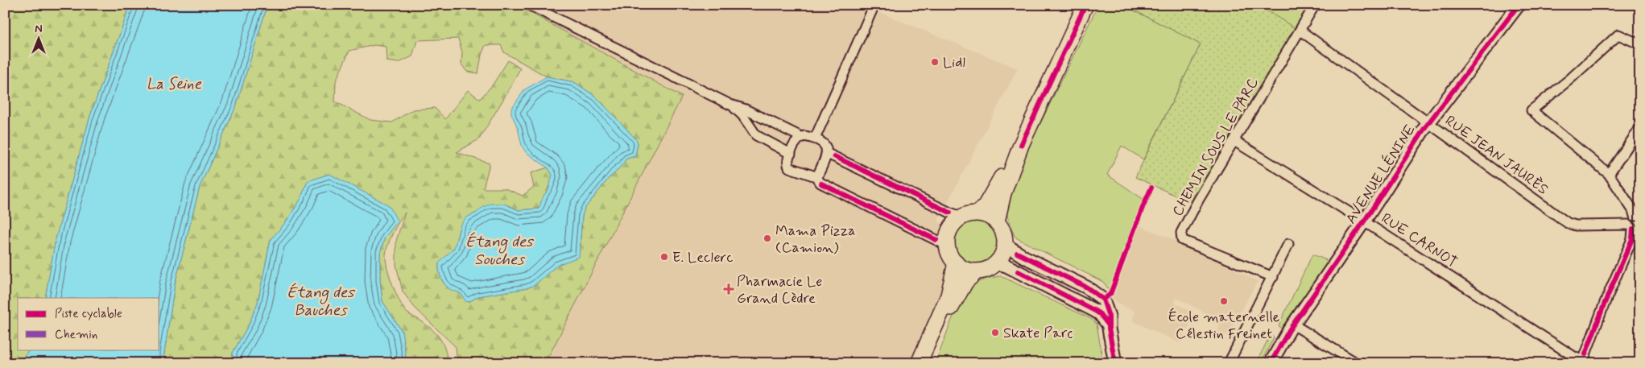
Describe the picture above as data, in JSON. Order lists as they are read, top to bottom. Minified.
{"streets":{"street":["CHEMIN SOUS LE PARC","RUE JEAN JAURÈS","AVENUE LÉNINE","RUE CARNOT"]},"crossings":[["CHEMIN SOUS LE PARC","RUE JEAN JAURÈS"],["CHEMIN SOUS LE PARC","RUE CARNOT"],["RUE JEAN JAURÈS","AVENUE LÉNINE"],["AVENUE LÉNINE","RUE CARNOT"]],"water":["La Seine","Étang des Souches","Étang des Bauches"],"places":{"other":["Lidl","Mama Pizza (Camion)","E. Leclerc","École maternelle Célestin Freinet","Skate Parc"],"health":["Pharmacie Le Grand Cèdre"]},"legend":["Piste cyclable","Chemin"],"north":"top"}
